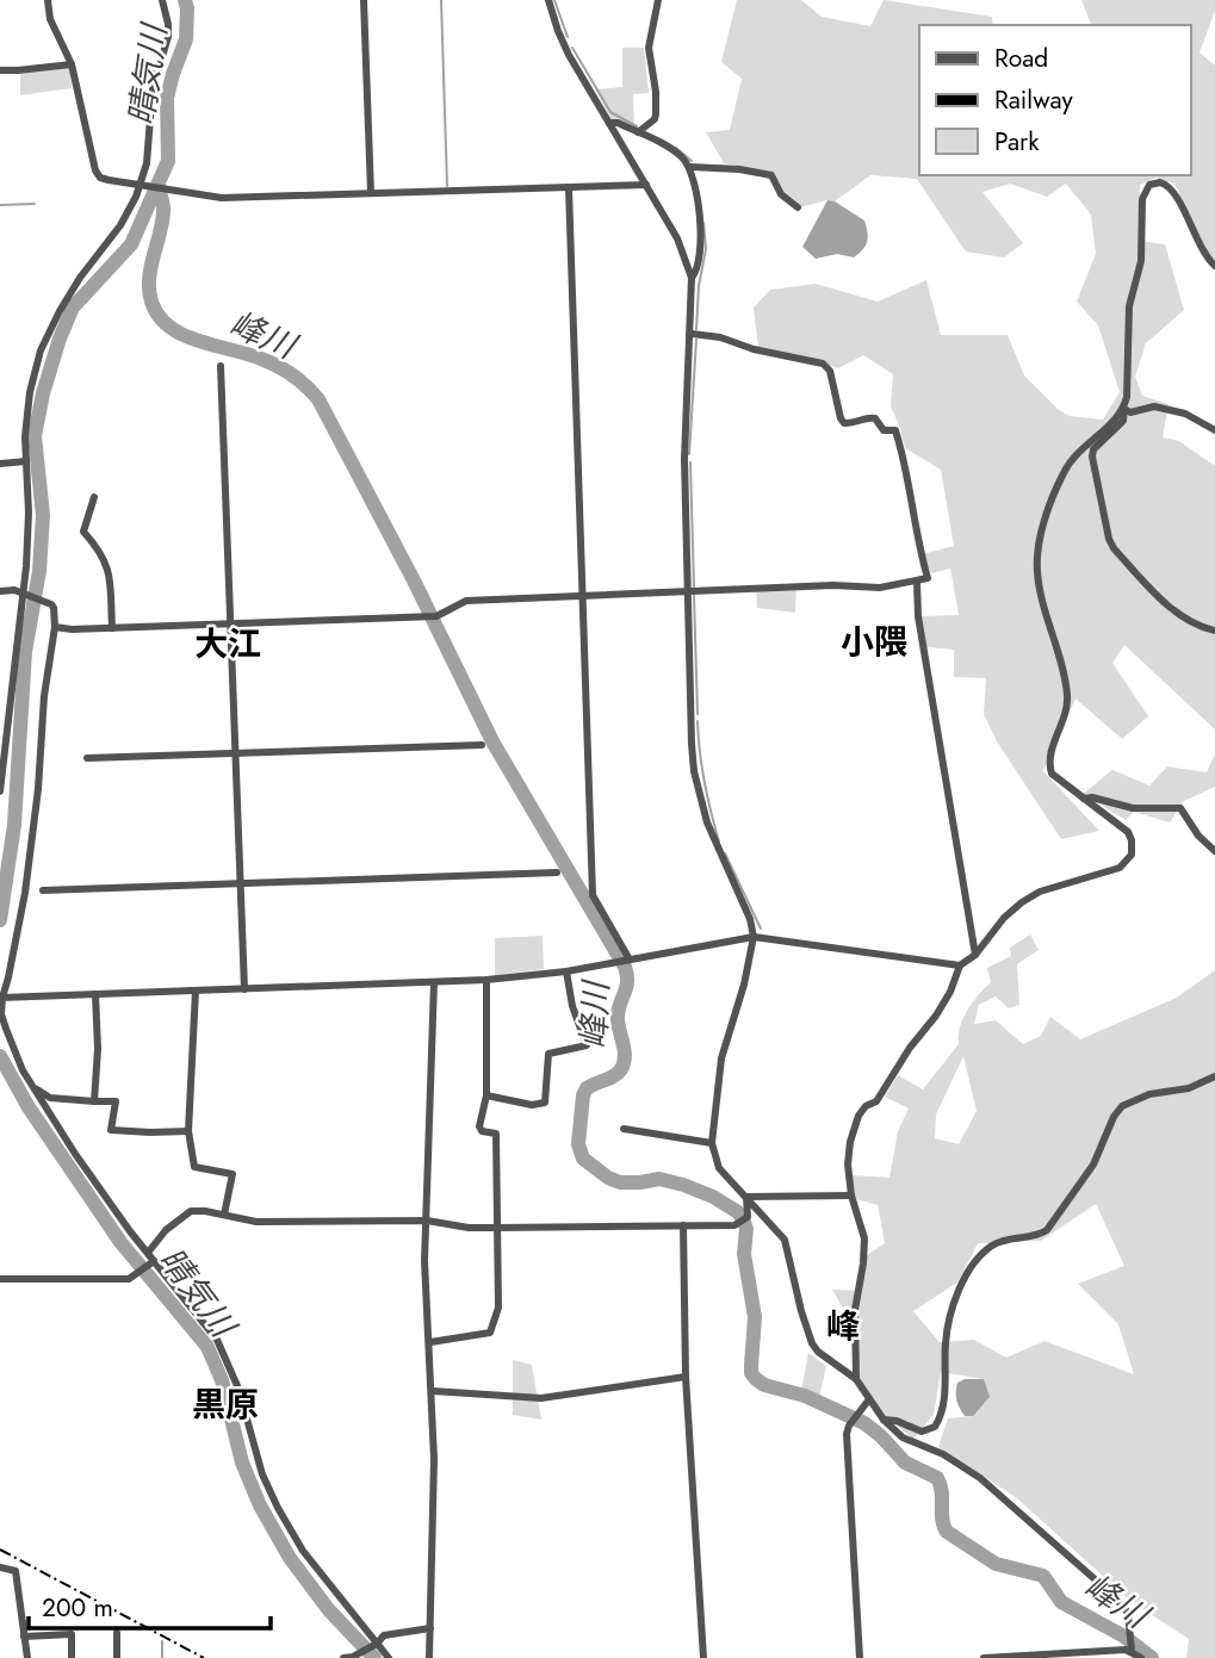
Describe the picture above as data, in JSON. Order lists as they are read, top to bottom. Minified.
{"districts":["小隈","大江","峰","黒原"],"water":["晴気川","峰川"],"legend":["Road","Railway","Park"],"scale_bar":"200 m"}
